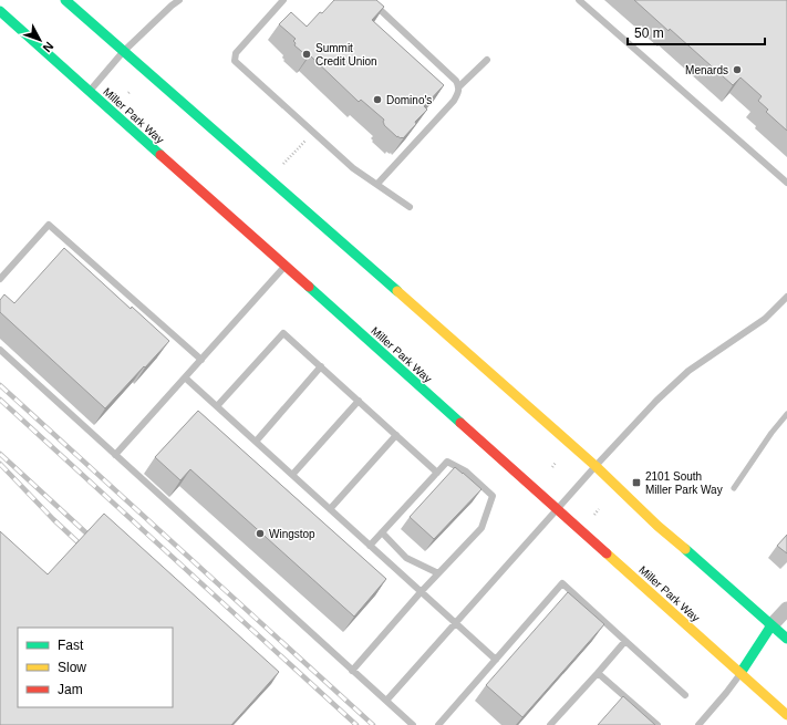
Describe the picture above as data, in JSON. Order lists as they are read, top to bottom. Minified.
{"streets":{"main road":["Miller Park Way"]},"places":{"other":["Summit Credit Union","Menards","Domino's","Wingstop"],"transit":["2101 South Miller Park Way"]},"legend":["Fast","Slow","Jam"],"scale_bar":"50 m","north":"bottom right"}
